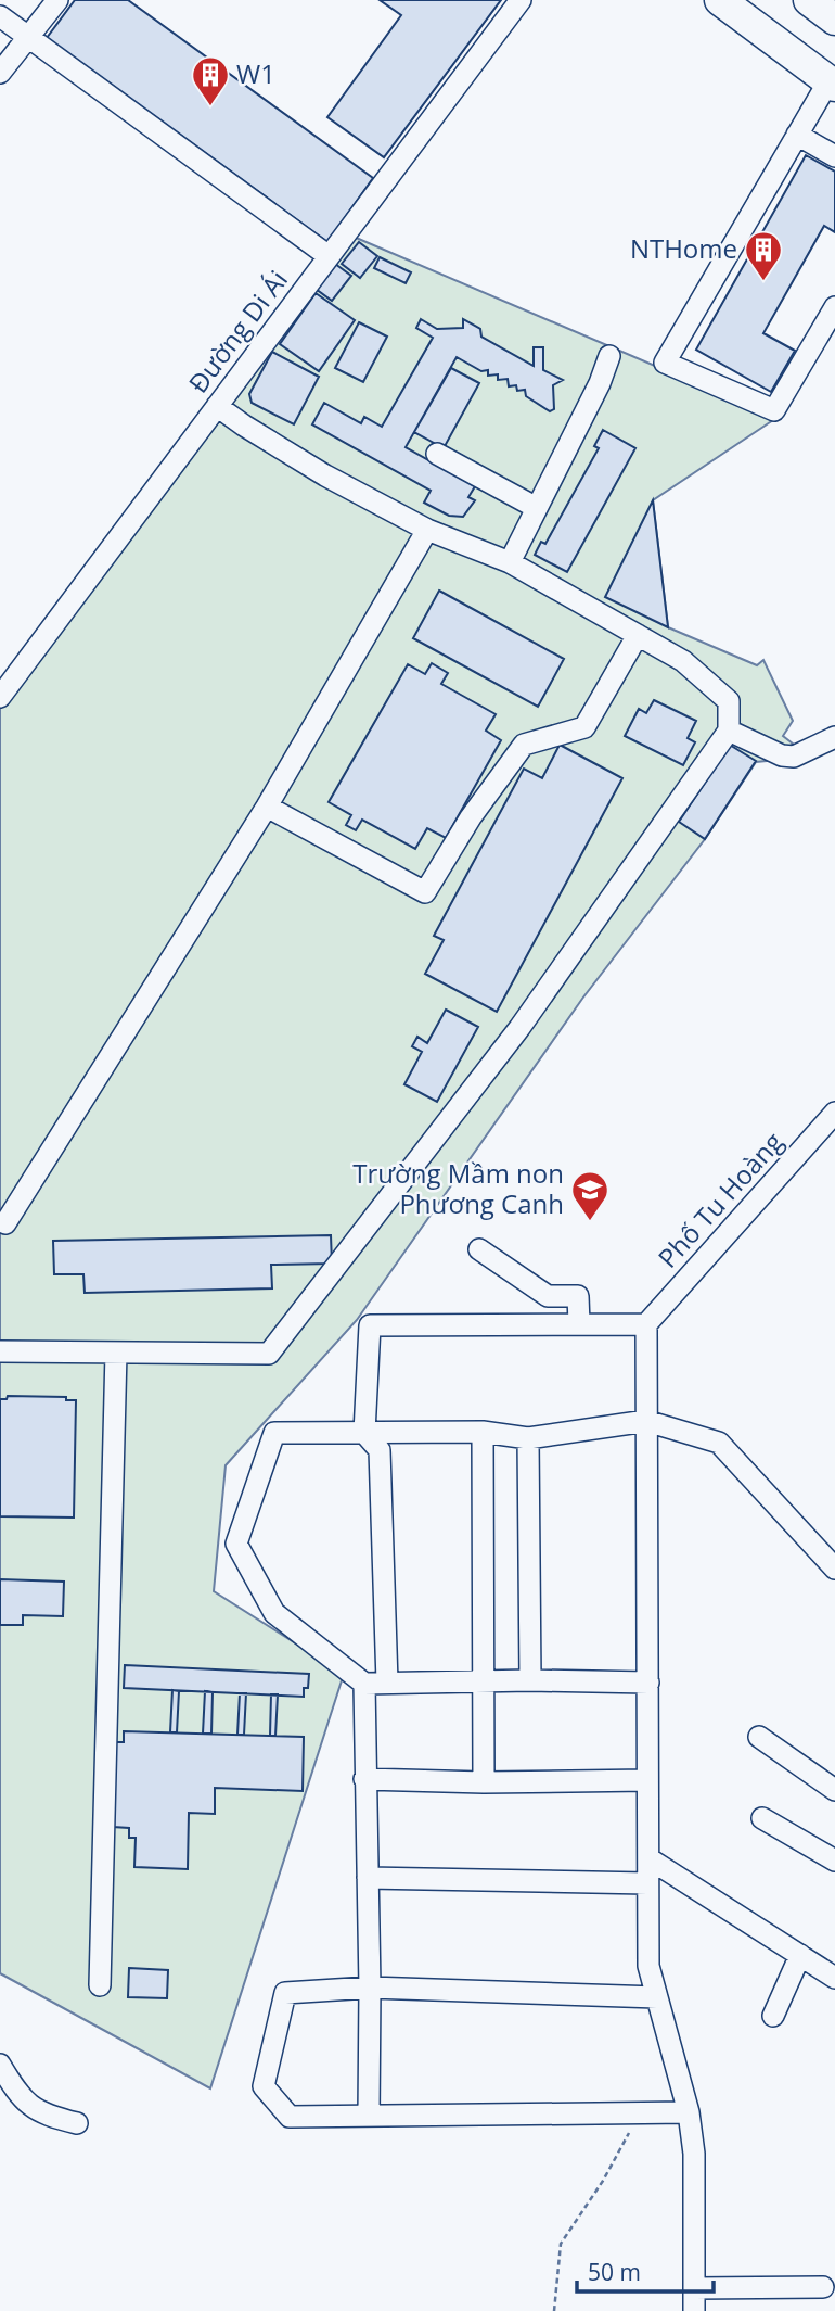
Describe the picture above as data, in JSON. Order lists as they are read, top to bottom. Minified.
{"streets":{"street":["Đường Di Ái","Phố Tu Hoàng"]},"places":{"building":["W1","NTHome"],"school or university":["Trường Mầm non Phương Canh"]},"scale_bar":"50 m"}
